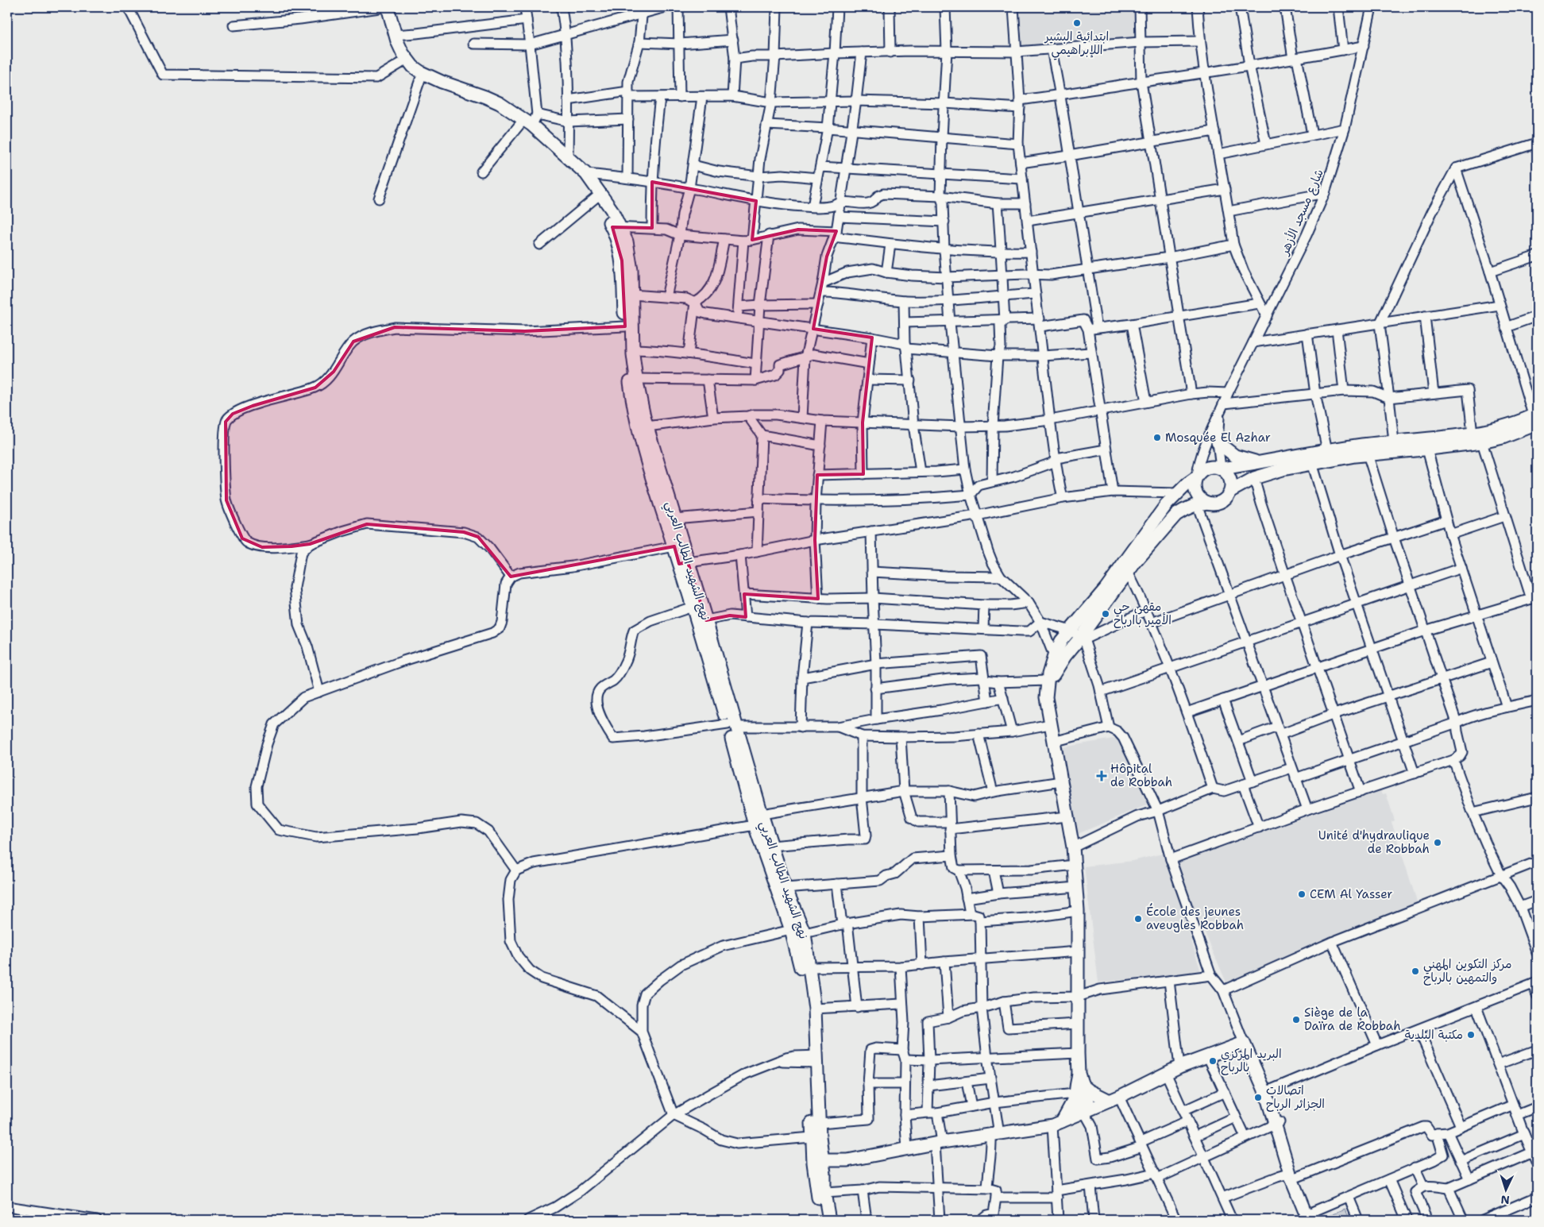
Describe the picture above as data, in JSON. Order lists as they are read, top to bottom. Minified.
{"streets":{"main road":["نهج الشهيد الطالب العربي"],"street":["شارع مسجد الأزهر"]},"places":{"other":["ابتدائية البشير اللإبراهيمي","Mosquée El Azhar","مقهى حي الأمير باارباح","Unité d'hydraulique de Robbah","CEM Al Yasser","École des jeunes aveugles Robbah","مركز التكوين المهني والتمهين بالرباح","Siège de la Daïra de Robbah","مكتبة البلدية","البريد المركزي بالرباح","اتصالات الجزائر الرباح"],"health":["Hôpital de Robbah"]},"north":"bottom"}
